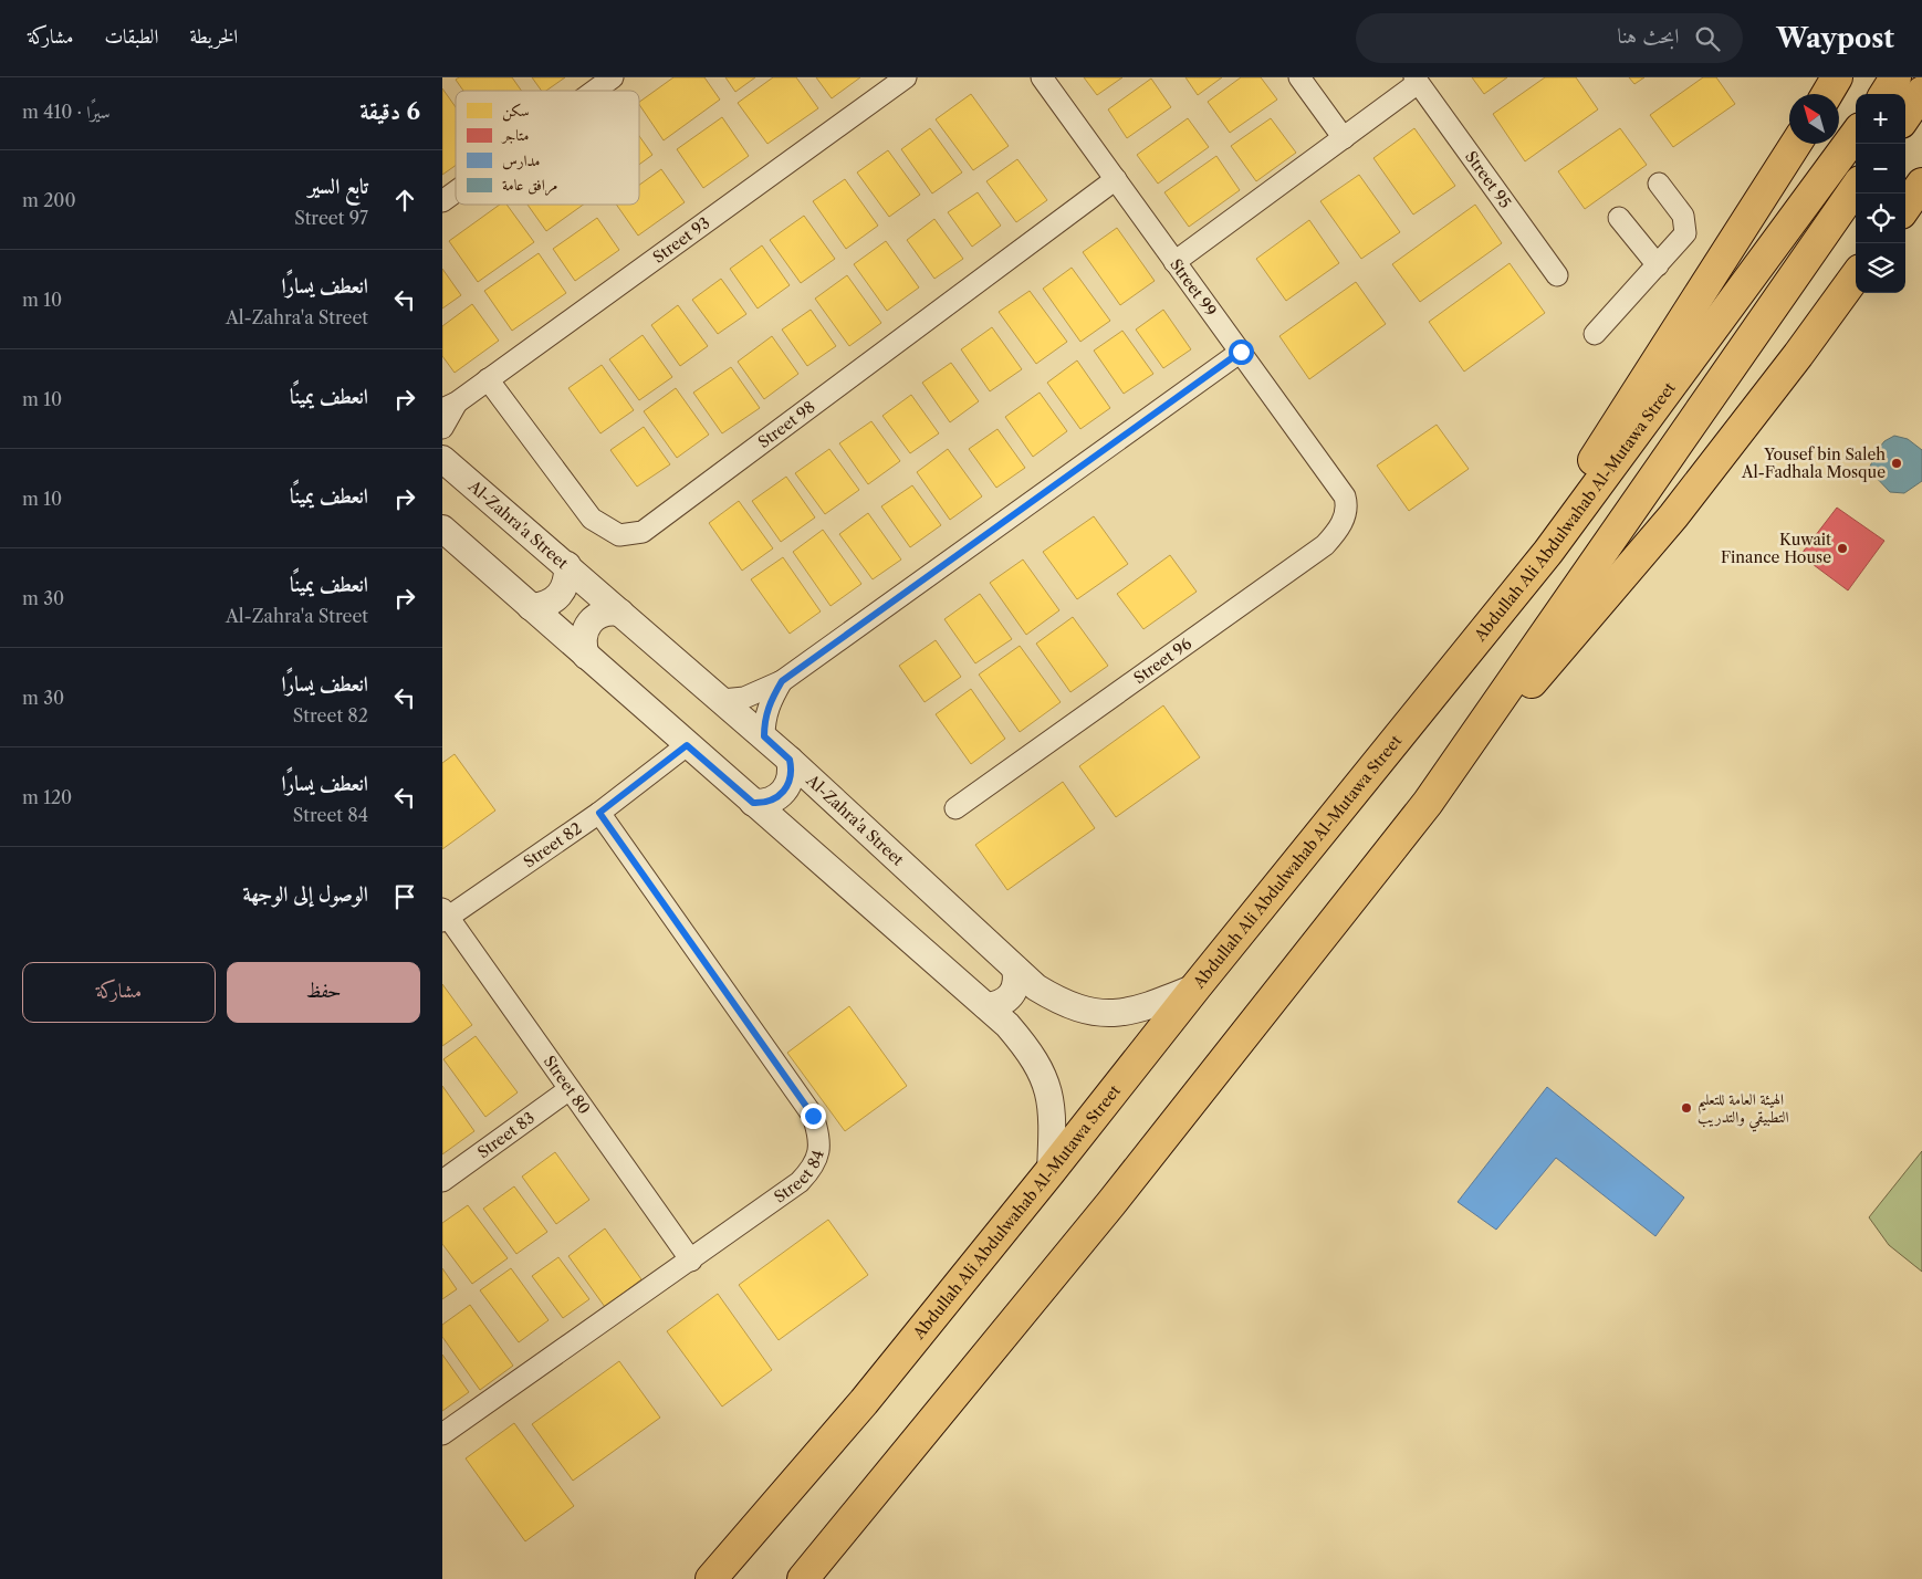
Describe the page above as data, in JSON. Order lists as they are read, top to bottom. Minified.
{"streets":{"main road":["Abdullah Ali Abdulwahab Al-Mutawa Street"],"street":["Street 95","Street 93","Street 99","Street 98","Al-Zahra'a Street","Street 96","Street 82","Street 80","Street 83","Street 84"]},"crossings":[["Street 95","Street 99"],["Street 93","Street 98"],["Street 99","Street 98"],["Street 99","Street 96"],["Abdullah Ali Abdulwahab Al-Mutawa Street","Al-Zahra'a Street"],["Street 82","Street 80"],["Street 82","Street 84"],["Street 80","Street 83"],["Street 80","Street 84"]],"places":["Yousef bin Saleh Al-Fadhala Mosque","Kuwait Finance House","الهيئة العامة للتعليم التطبيقي والتدريب"],"legend":["سكن","متاجر","مدارس","مرافق عامة"],"north":"top left","page":{"header":"Waypost","search":"ابحث هنا","nav":["الخريطة","الطبقات","مشاركة"],"heading":["6 دقيقة","سيرًا · 410 m"],"map_buttons":["+","−"],"list":[["تابع السير","Street 97","200 m"],["انعطف يسارًا","Al-Zahra'a Street","10 m"],["انعطف يمينًا","10 m"],["انعطف يمينًا","10 m"],["انعطف يمينًا","Al-Zahra'a Street","30 m"],["انعطف يسارًا","Street 82","30 m"],["انعطف يسارًا","Street 84","120 m"],"الوصول إلى الوجهة"],"buttons":["حفظ","مشاركة"]}}
